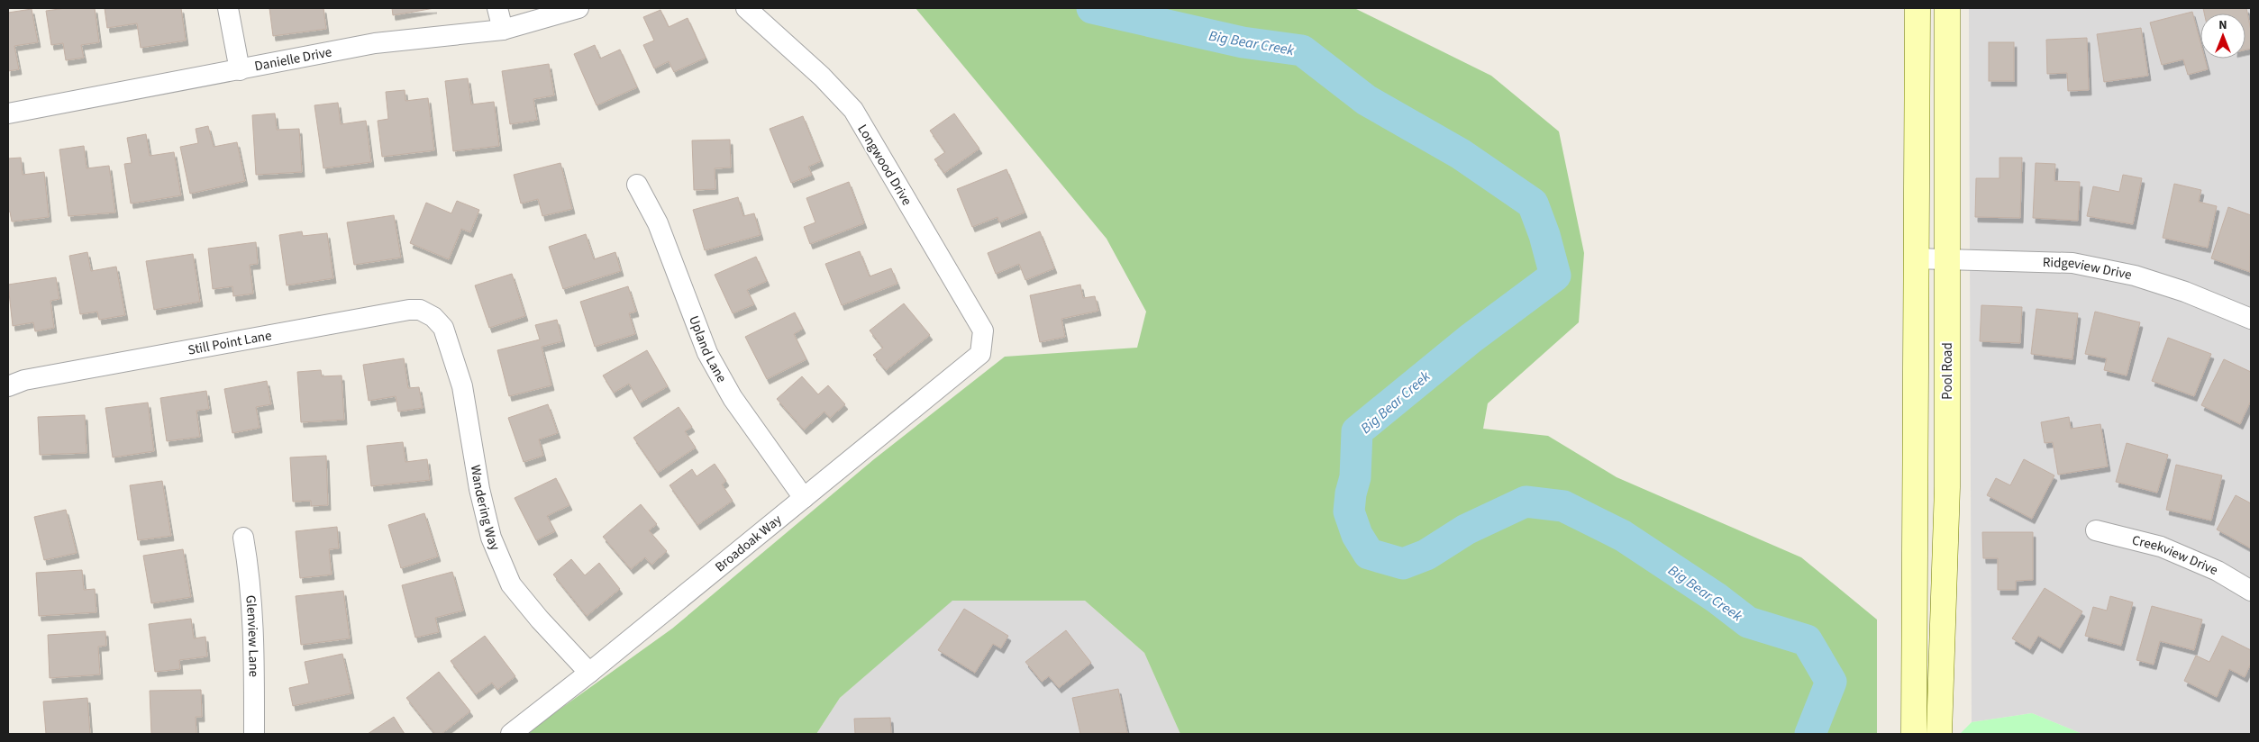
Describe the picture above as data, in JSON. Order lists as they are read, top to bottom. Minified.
{"streets":{"main road":["Pool Road"],"street":["Danielle Drive","Longwood Drive","Ridgeview Drive","Still Point Lane","Upland Lane","Wandering Way","Broadoak Way","Creekview Drive","Glenview Lane"]},"crossings":[["Longwood Drive","Broadoak Way"],["Ridgeview Drive","Pool Road"],["Still Point Lane","Wandering Way"],["Upland Lane","Broadoak Way"],["Wandering Way","Broadoak Way"]],"water":["Big Bear Creek"],"north":"top"}
